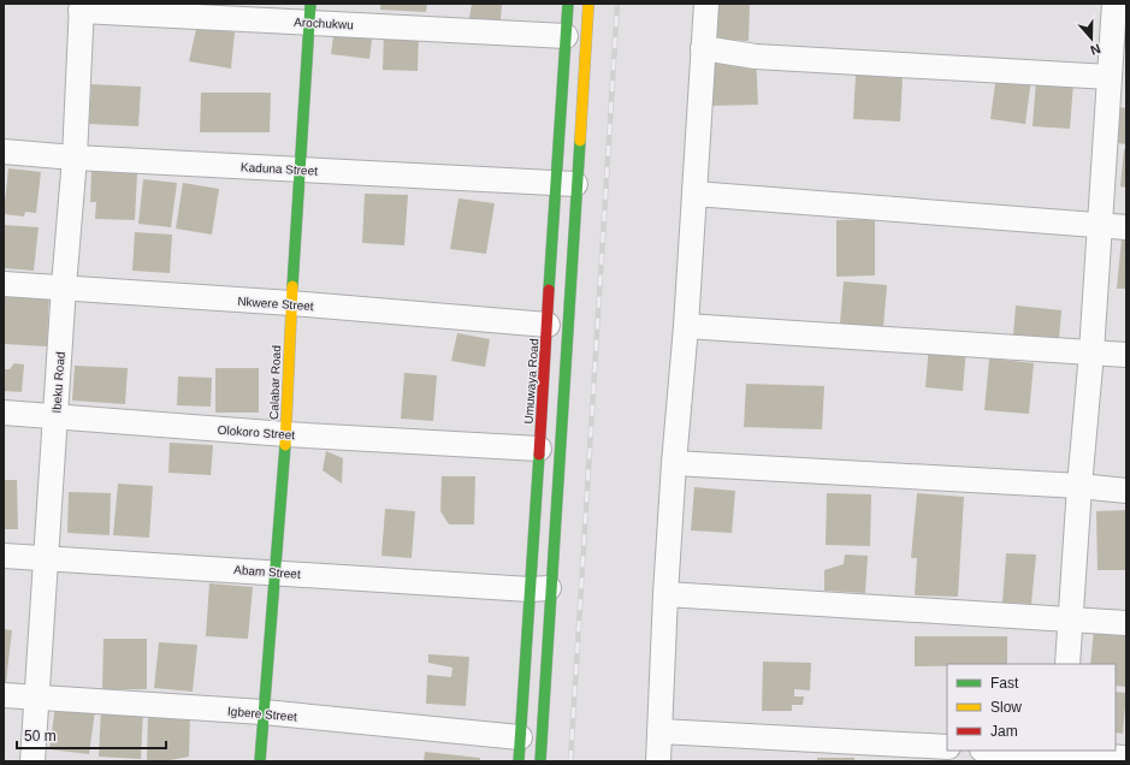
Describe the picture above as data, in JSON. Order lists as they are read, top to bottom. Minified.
{"streets":{"street":["Arochukwu","Kaduna Street","Nkwere Street","Umuwaya Road","Ibeku Road","Calabar Road","Olokoro Street","Abam Street","Igbere Street"]},"crossings":[["Arochukwu","Umuwaya Road"],["Arochukwu","Ibeku Road"],["Arochukwu","Calabar Road"],["Kaduna Street","Umuwaya Road"],["Kaduna Street","Ibeku Road"],["Kaduna Street","Calabar Road"],["Nkwere Street","Umuwaya Road"],["Nkwere Street","Ibeku Road"],["Nkwere Street","Calabar Road"],["Umuwaya Road","Olokoro Street"],["Umuwaya Road","Abam Street"],["Umuwaya Road","Igbere Street"],["Ibeku Road","Olokoro Street"],["Ibeku Road","Abam Street"],["Ibeku Road","Igbere Street"],["Calabar Road","Olokoro Street"],["Calabar Road","Abam Street"],["Calabar Road","Igbere Street"]],"legend":["Fast","Slow","Jam"],"scale_bar":"50 m","north":"bottom"}
